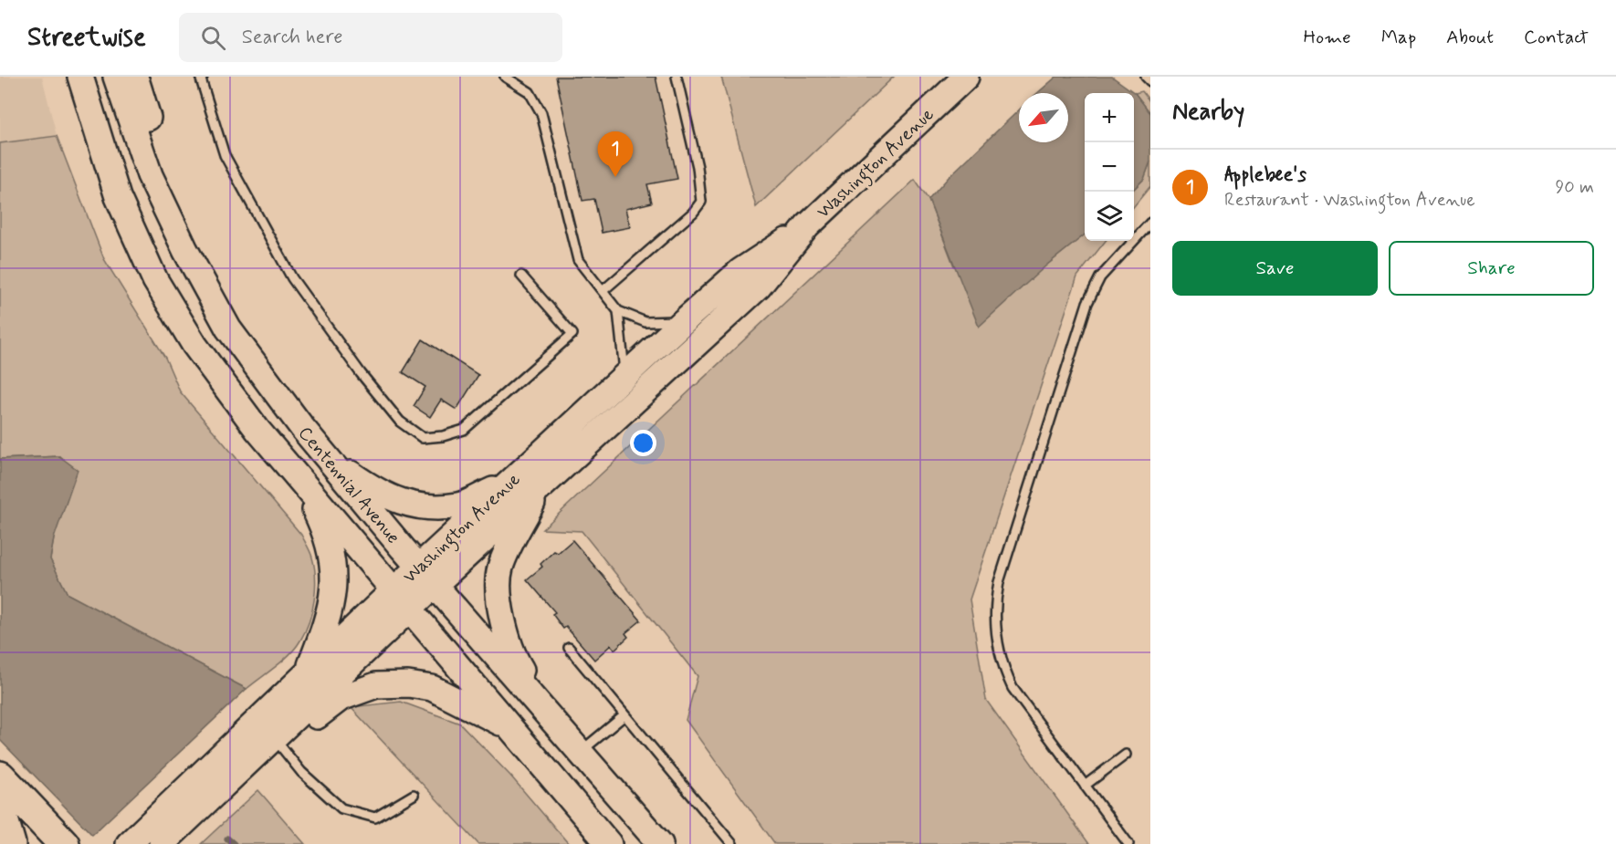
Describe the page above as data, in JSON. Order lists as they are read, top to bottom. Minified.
{"streets":{"main road":["Washington Avenue","Centennial Avenue"]},"crossings":[["Washington Avenue","Centennial Avenue"]],"north":"bottom left","page":{"header":"Streetwise","search":"Search here","nav":["Home","Map","About","Contact"],"heading":"Nearby","map_buttons":["+","−"],"pins":"1","list":[{"mark":"1","name":"Applebee's","note":"Restaurant · Washington Avenue","value":"90 m"}],"buttons":["Save","Share"]}}
